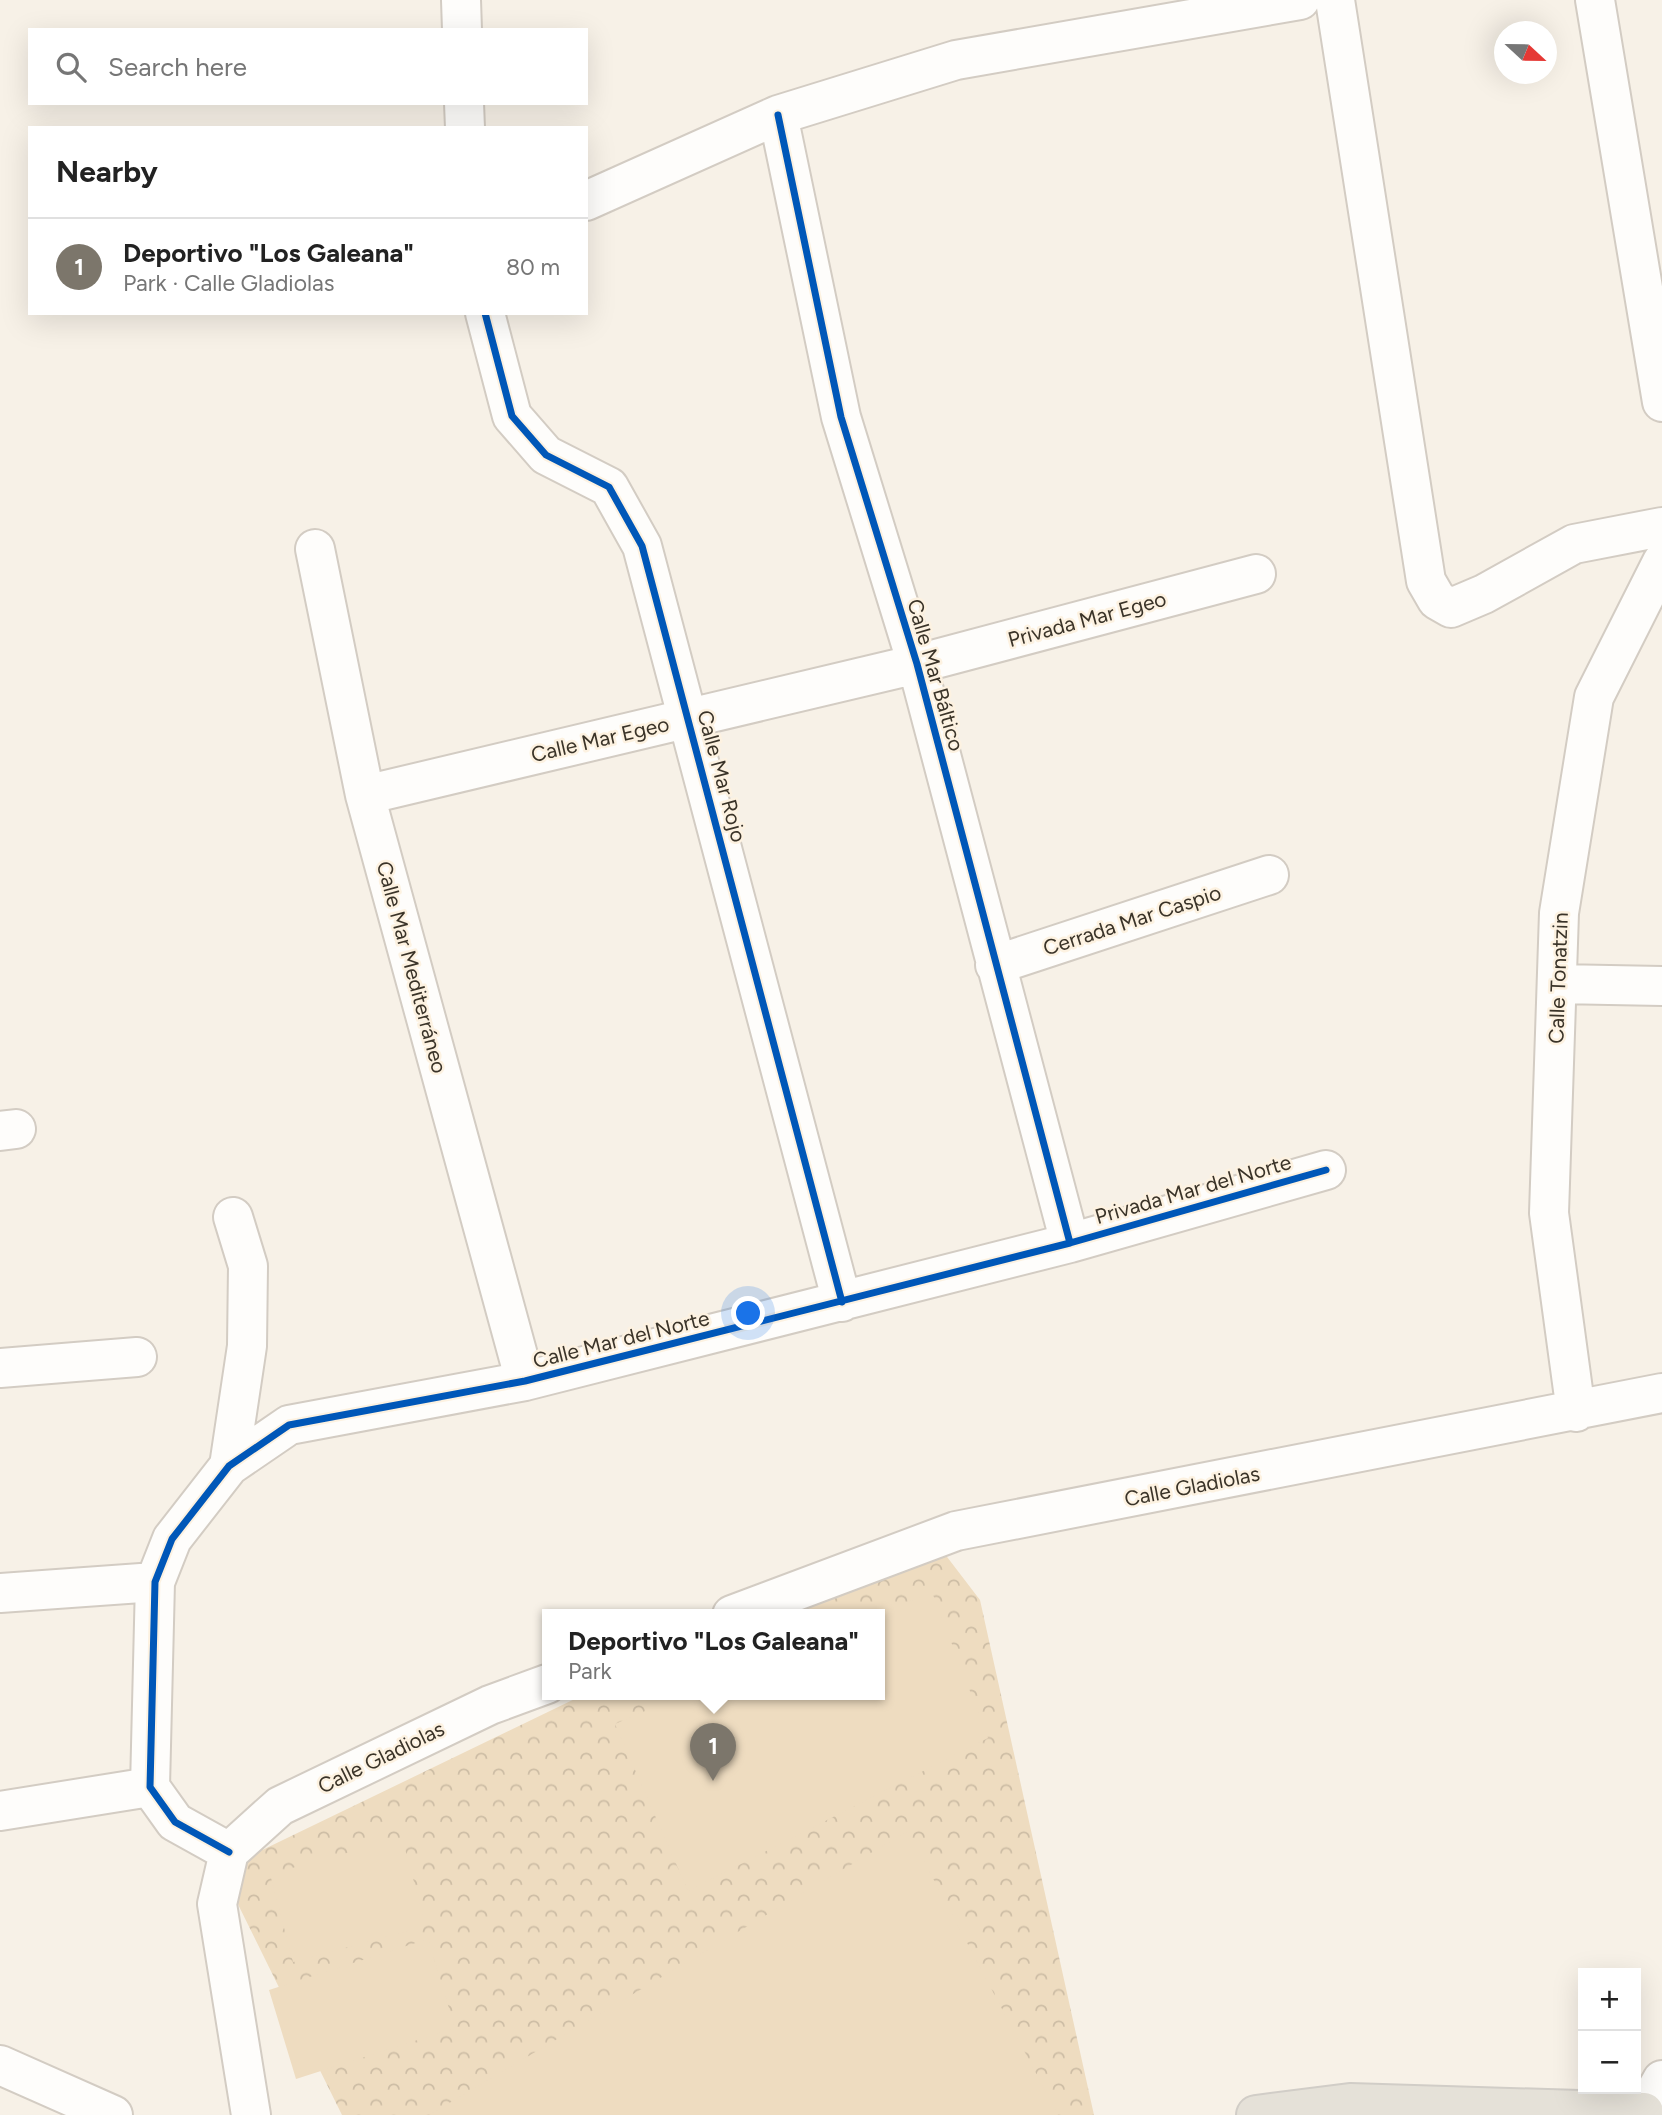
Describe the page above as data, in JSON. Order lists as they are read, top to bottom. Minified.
{"streets":{"street":["Privada Mar Egeo","Calle Mar Báltico","Calle Mar Egeo","Calle Mar Rojo","Cerrada Mar Caspio","Calle Mar Mediterráneo","Calle Tonatzin","Privada Mar del Norte","Calle Mar del Norte","Calle Gladiolas"]},"crossings":[["Privada Mar Egeo","Calle Mar Báltico"],["Privada Mar Egeo","Calle Mar Egeo"],["Calle Mar Báltico","Calle Mar Egeo"],["Calle Mar Báltico","Cerrada Mar Caspio"],["Calle Mar Báltico","Privada Mar del Norte"],["Calle Mar Báltico","Calle Mar del Norte"],["Calle Mar Egeo","Calle Mar Rojo"],["Calle Mar Egeo","Calle Mar Mediterráneo"],["Calle Mar Rojo","Calle Mar del Norte"],["Calle Mar Mediterráneo","Calle Mar del Norte"],["Calle Tonatzin","Calle Gladiolas"],["Privada Mar del Norte","Calle Mar del Norte"]],"north":"right","page":{"search":"Search here","heading":"Nearby","list":[{"mark":"1","name":"Deportivo \"Los Galeana\"","note":"Park · Calle Gladiolas","value":"80 m"}],"popup":["Deportivo \"Los Galeana\"","Park"],"pins":"1","map_buttons":["+","−"]}}
